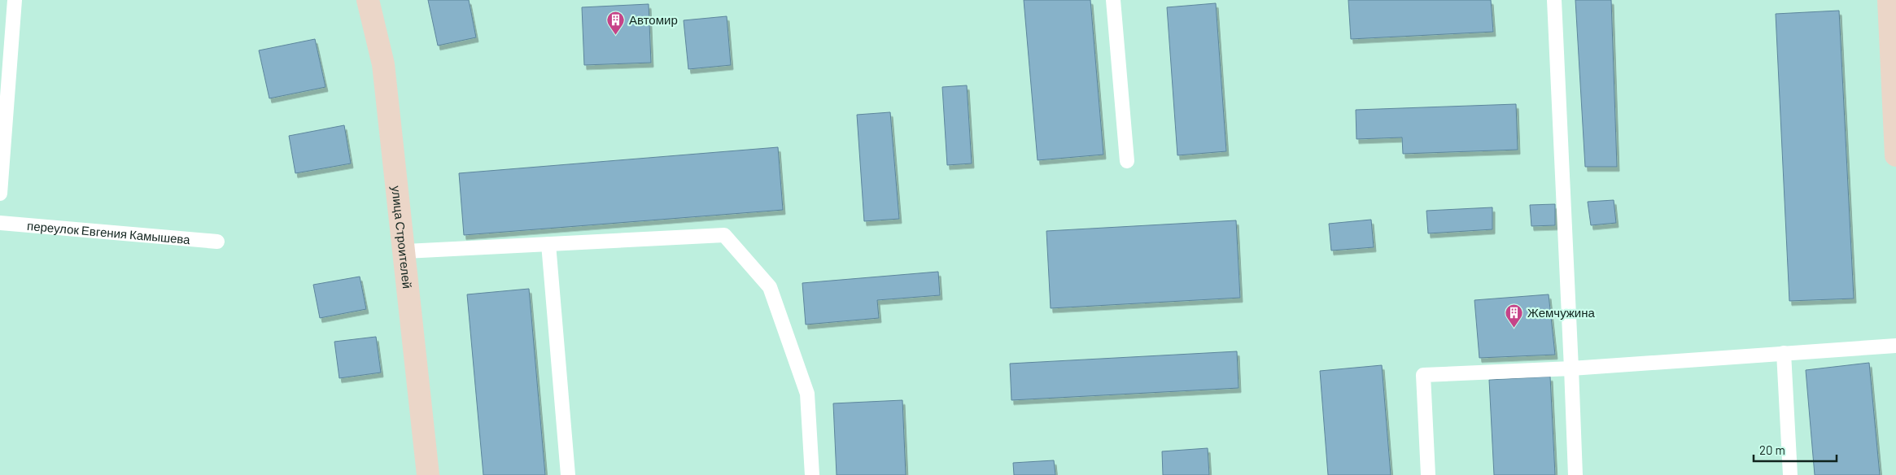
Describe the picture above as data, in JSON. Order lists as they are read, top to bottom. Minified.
{"streets":{"main road":["улица Строителей"],"lane":["переулок Евгения Камышева"]},"places":{"building":["Автомир","Жемчужина"]},"scale_bar":"20 m"}
